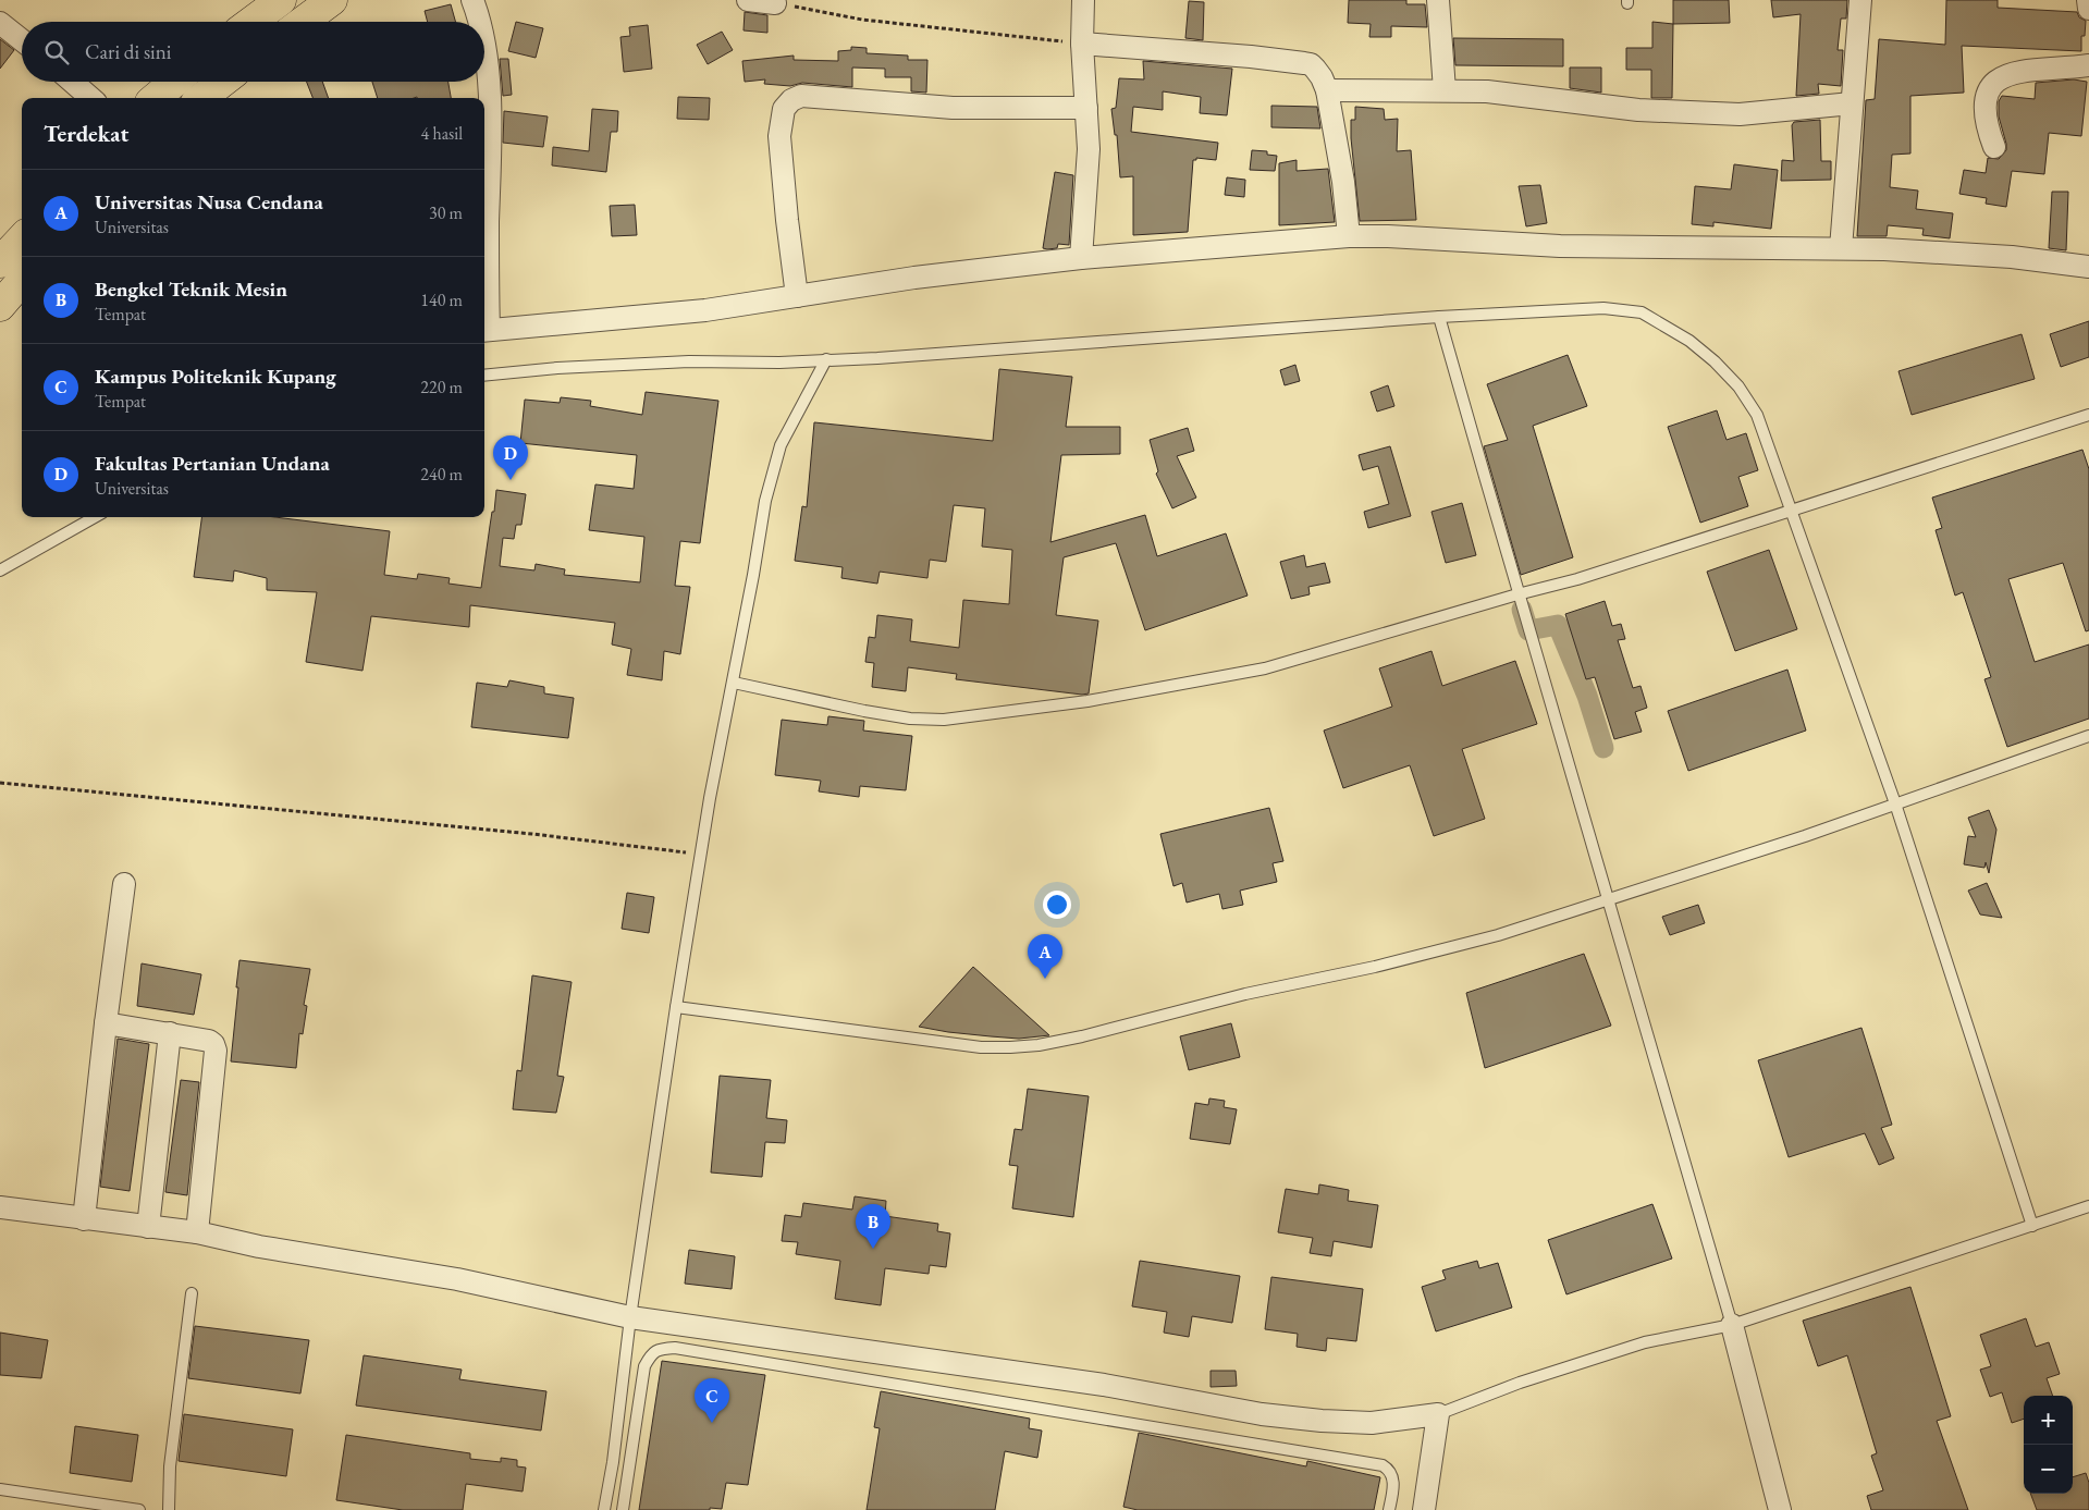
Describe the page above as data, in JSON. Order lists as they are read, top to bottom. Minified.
{"page":{"search":"Cari di sini","heading":["Terdekat","4 hasil"],"list":[{"mark":"A","name":"Universitas Nusa Cendana","note":"Universitas","value":"30 m"},{"mark":"B","name":"Bengkel Teknik Mesin","note":"Tempat","value":"140 m"},{"mark":"C","name":"Kampus Politeknik Kupang","note":"Tempat","value":"220 m"},{"mark":"D","name":"Fakultas Pertanian Undana","note":"Universitas","value":"240 m"}],"pins":["D","A","B","C"],"map_buttons":["+","−"]}}
